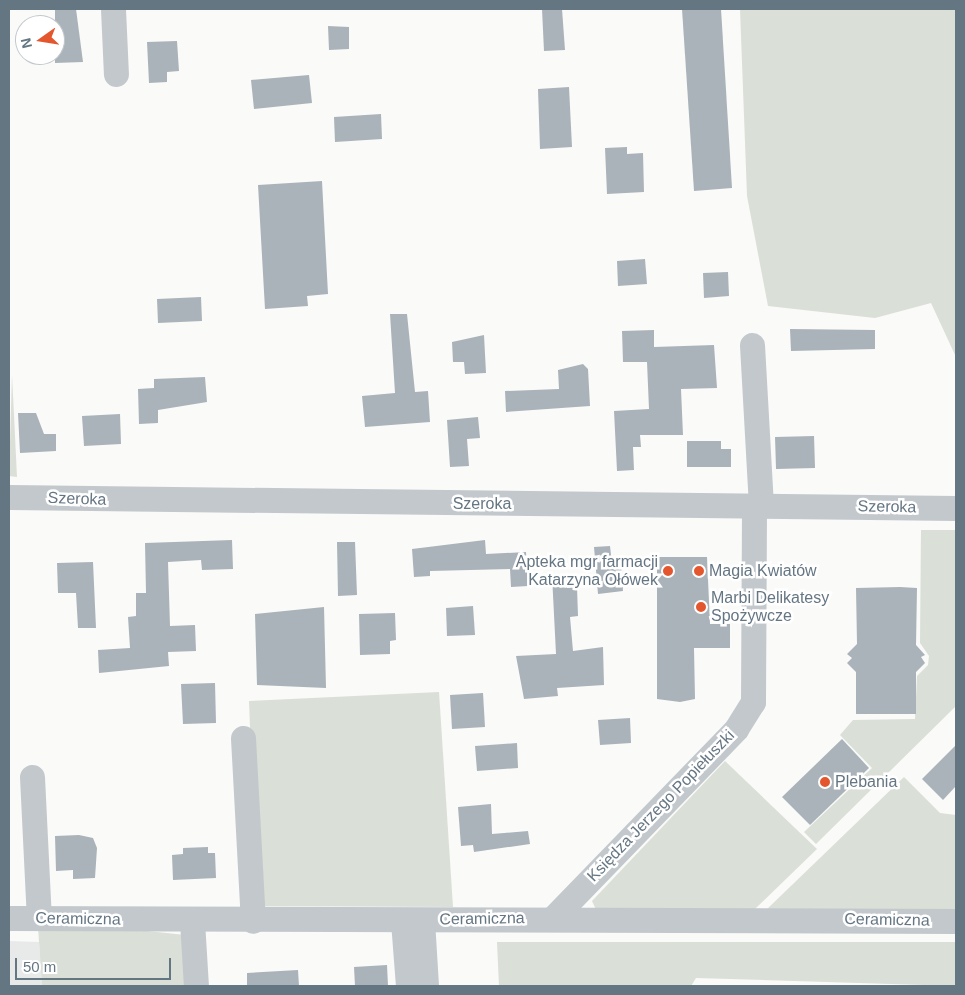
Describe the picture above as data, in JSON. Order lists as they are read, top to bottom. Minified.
{"streets":{"street":["Szeroka","Księdza Jerzego Popiełuszki","Ceramiczna"]},"crossings":[["Szeroka","Księdza Jerzego Popiełuszki"],["Księdza Jerzego Popiełuszki","Ceramiczna"]],"places":["Apteka mgr farmacji Katarzyna Ołówek","Magia Kwiatów","Marbi Delikatesy Spożywcze","Plebania"],"scale_bar":"50 m","north":"left"}
